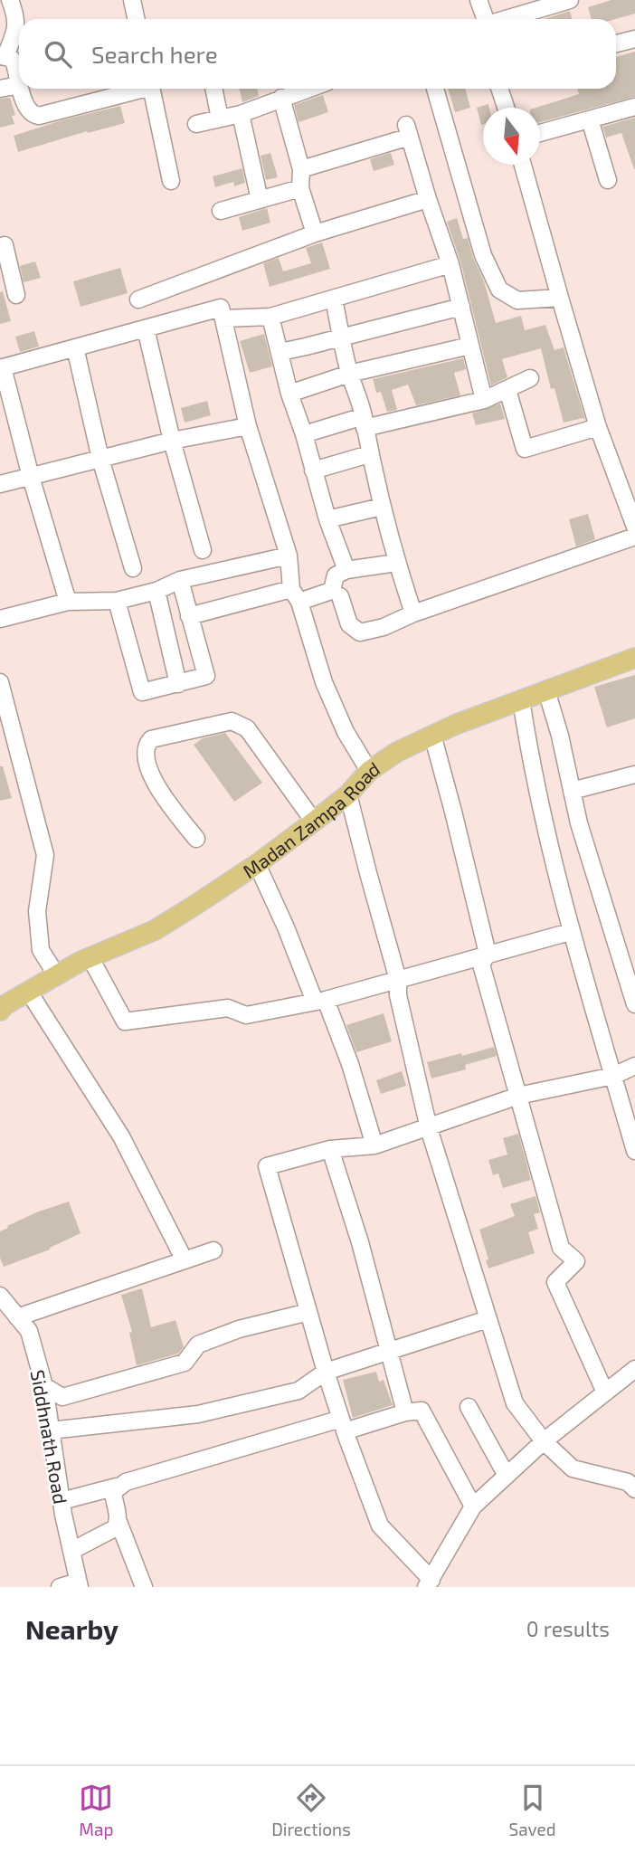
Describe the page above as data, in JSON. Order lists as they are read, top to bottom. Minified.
{"streets":{"main road":["Madan Zampa Road"],"street":["Siddhnath Road"]},"north":"bottom","page":{"search":"Search here","heading":["Nearby","0 results"],"nav":["Map","Directions","Saved"]}}
